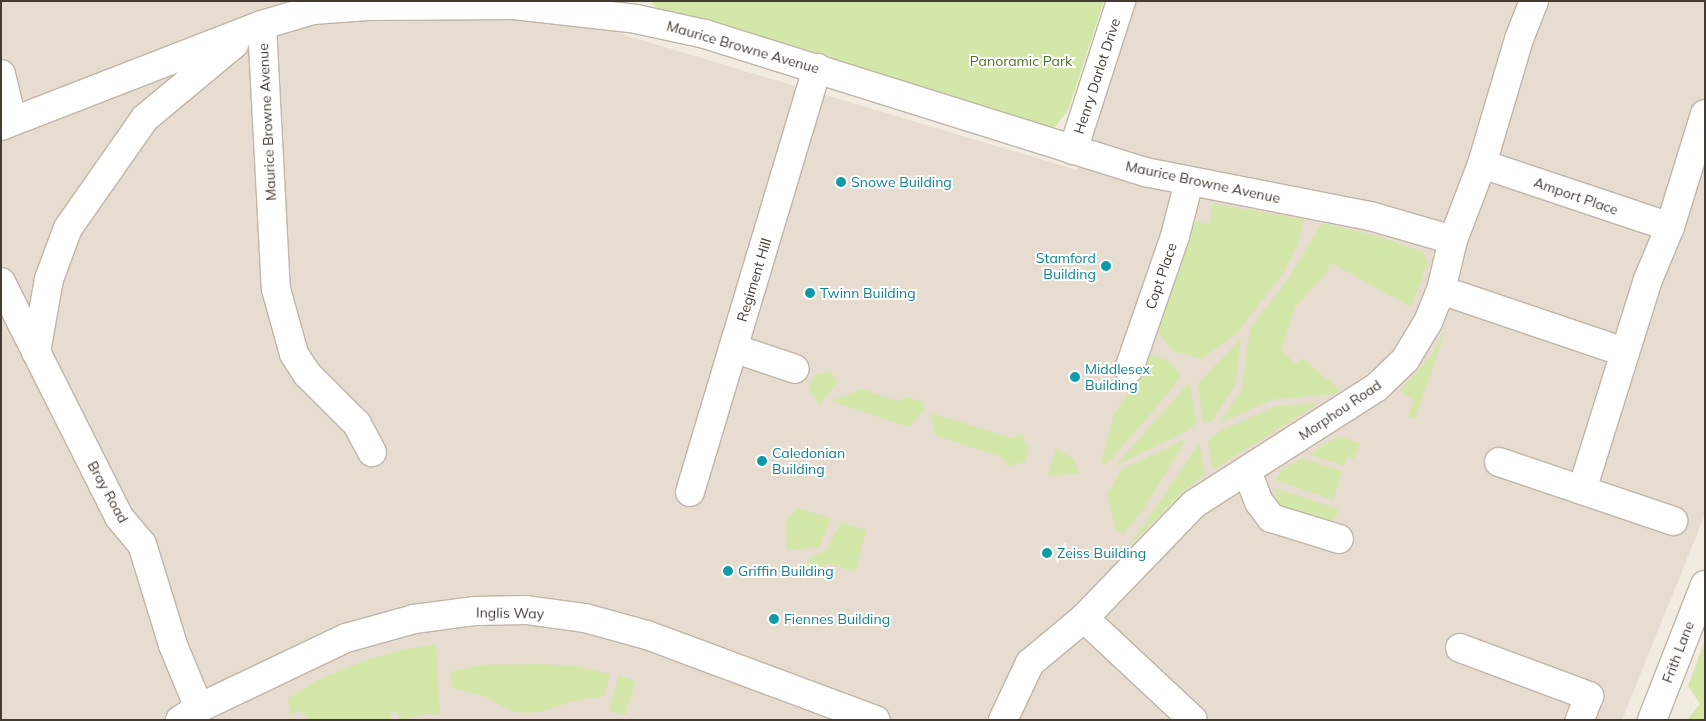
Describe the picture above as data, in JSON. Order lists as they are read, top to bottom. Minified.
{"streets":{"street":["Maurice Browne Avenue","Henry Darlot Drive","Amport Place","Copt Place","Regiment Hill","Morphou Road","Bray Road","Inglis Way","Frith Lane"]},"crossings":[["Maurice Browne Avenue","Henry Darlot Drive"],["Maurice Browne Avenue","Copt Place"],["Maurice Browne Avenue","Regiment Hill"],["Maurice Browne Avenue","Morphou Road"],["Amport Place","Morphou Road"],["Bray Road","Inglis Way"]],"parks":["Panoramic Park"],"places":["Snowe Building","Stamford Building","Twinn Building","Middlesex Building","Caledonian Building","Zeiss Building","Griffin Building","Fiennes Building"]}
